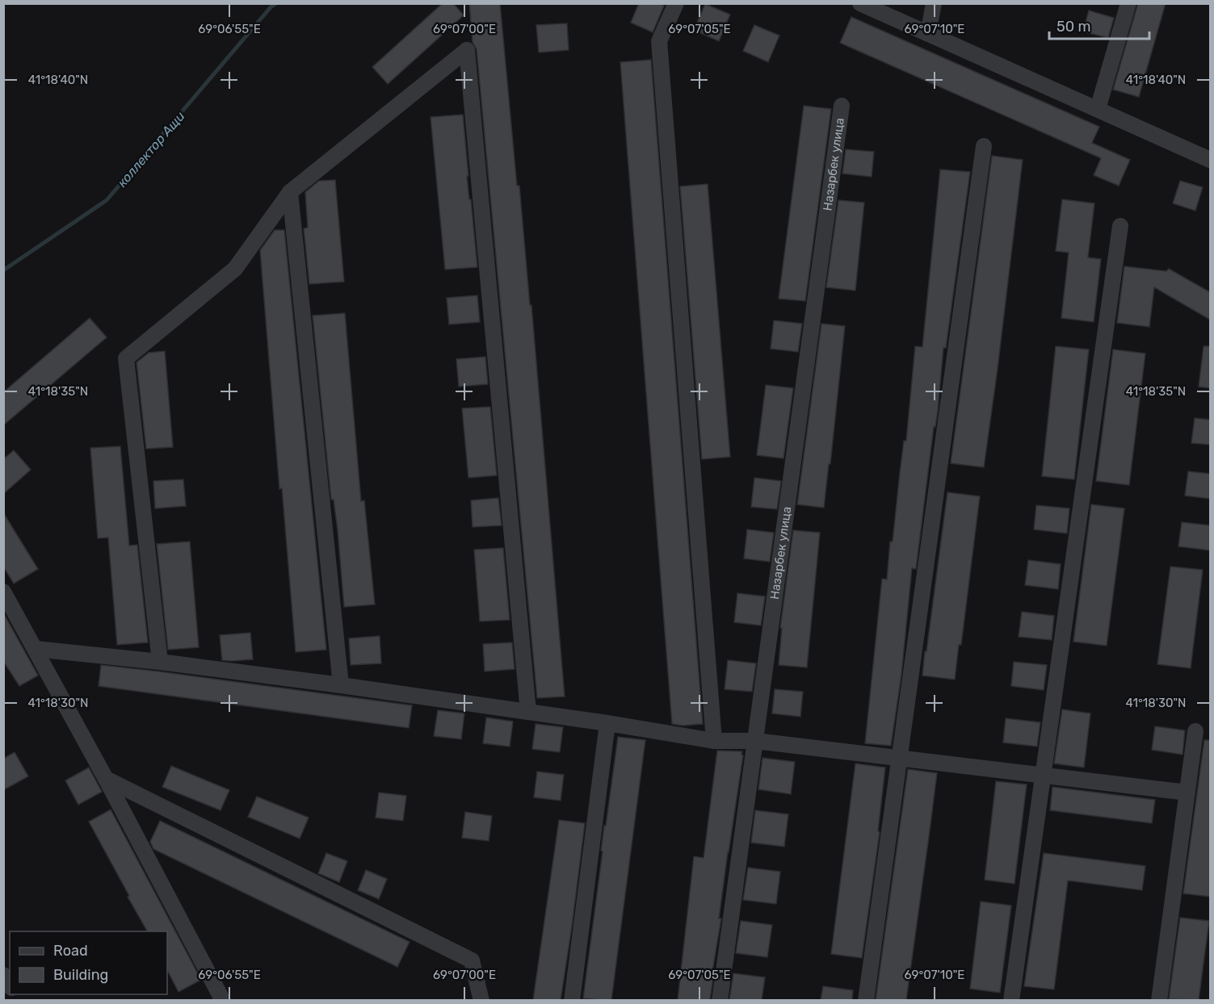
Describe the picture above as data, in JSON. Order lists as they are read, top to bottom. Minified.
{"streets":{"street":["Назарбек улица"]},"water":["коллектор Ащи"],"legend":["Road","Building"],"scale_bar":"50 m","coordinates":["69°06'55\"E","69°07'00\"E","69°07'05\"E","69°07'10\"E","41°18'40\"N","41°18'35\"N","41°18'30\"N"]}
